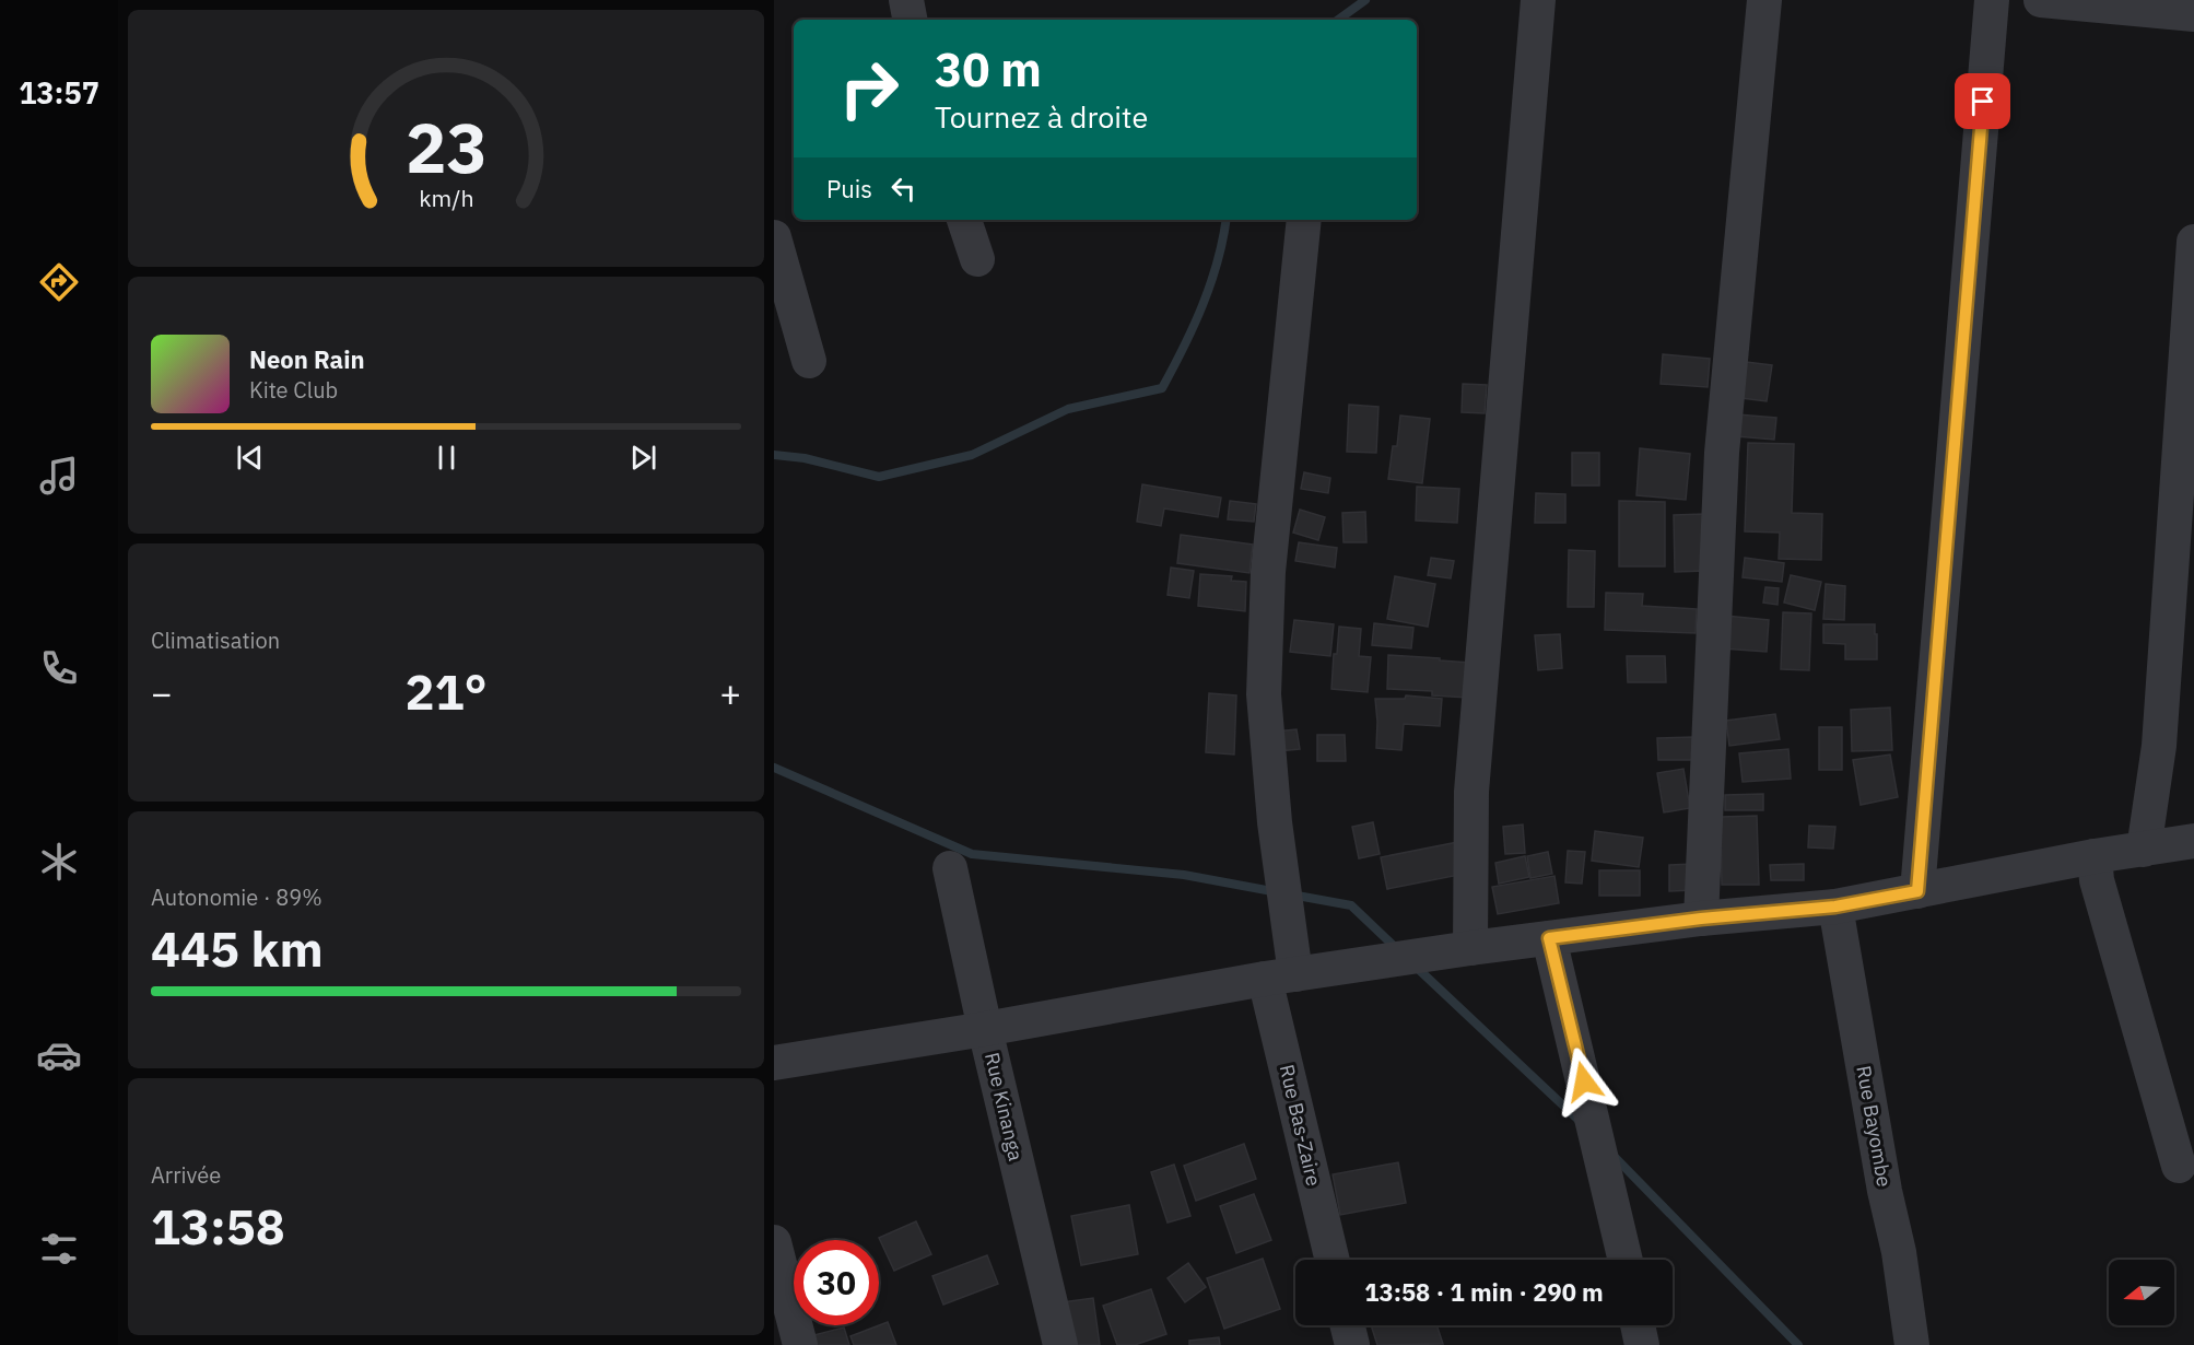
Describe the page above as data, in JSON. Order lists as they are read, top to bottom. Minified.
{"streets":{"street":["Rue Kinanga","Rue Bas-Zaire","Rue Bayombe"]},"north":"left","page":{"tabs":"13:57","turn":["30 m","Tournez à droite"],"then":"Puis","song":["Neon Rain","Kite Club"],"tile":["Climatisation",["Autonomie · 89%","445 km"],["Arrivée","13:58"]],"heat":["−","21°","+"],"limit":"30","trip":"13:58 · 1 min · 290 m","gauge":["23","km/h"]}}
